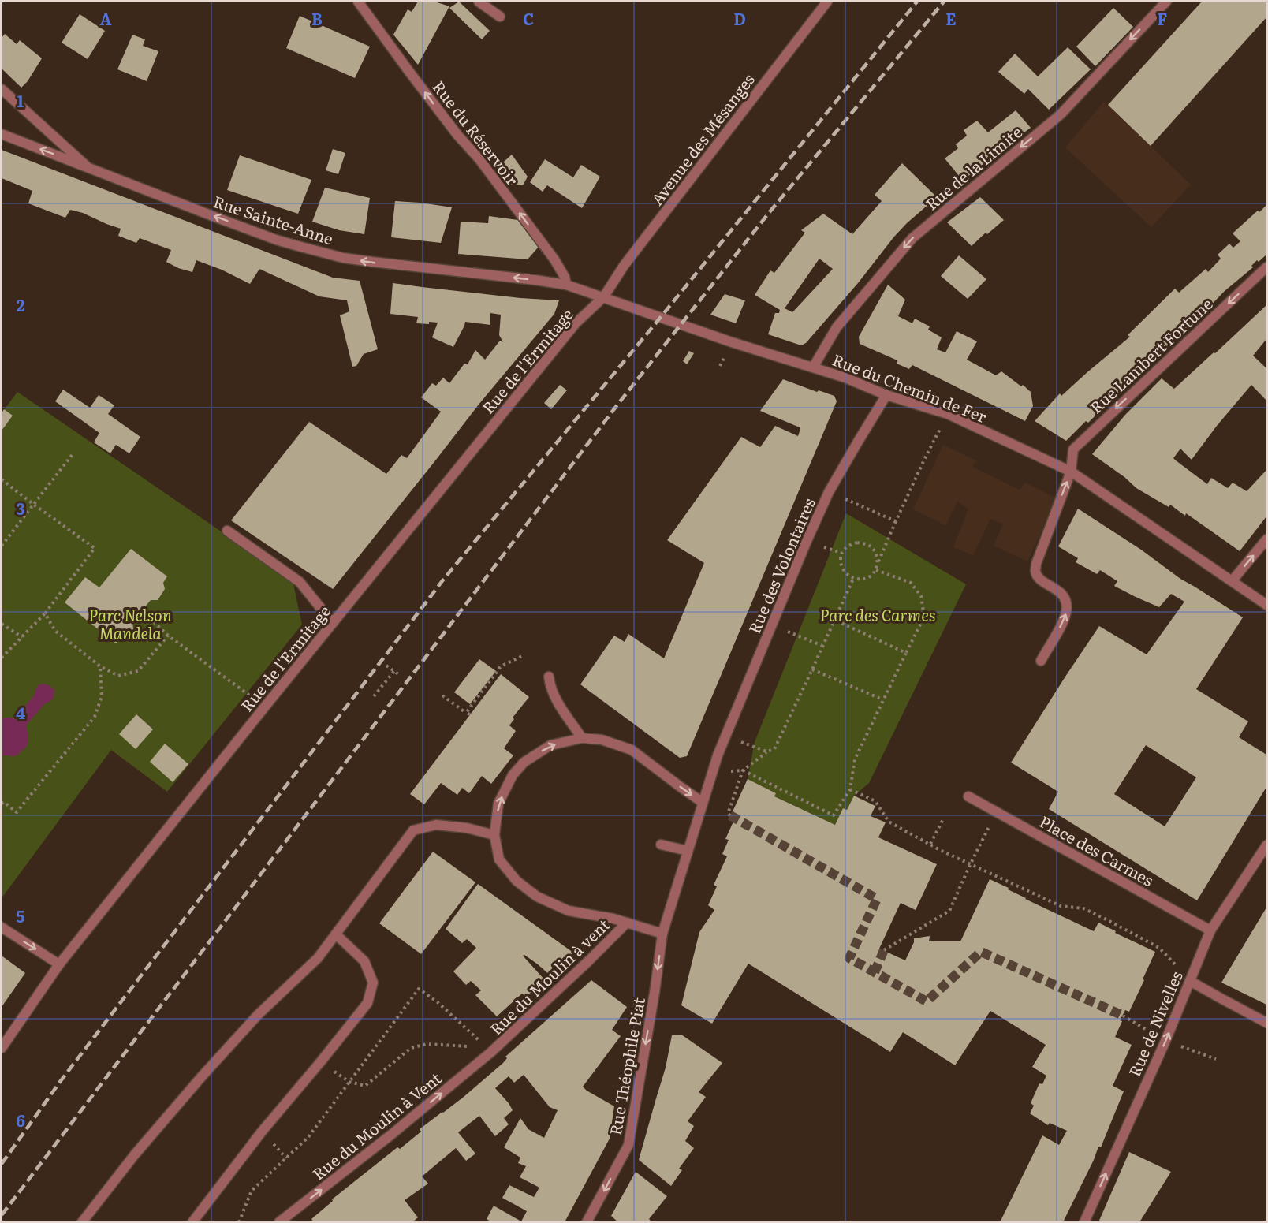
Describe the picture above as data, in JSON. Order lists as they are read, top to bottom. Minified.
{"streets":{"street":["Rue du Réservoir","Avenue des Mésanges","Rue de la Limite","Rue Sainte-Anne","Rue Lambert Fortune","Rue de l'Ermitage","Rue du Chemin de Fer","Rue des Volontaires","Place des Carmes","Rue du Moulin à vent","Rue de Nivelles","Rue Théophile Piat","Rue du Moulin à Vent"]},"crossings":[["Rue du Réservoir","Rue Sainte-Anne"],["Avenue des Mésanges","Rue Sainte-Anne"],["Avenue des Mésanges","Rue de l'Ermitage"],["Avenue des Mésanges","Rue du Chemin de Fer"],["Rue de la Limite","Rue du Chemin de Fer"],["Rue Sainte-Anne","Rue de l'Ermitage"],["Rue Sainte-Anne","Rue du Chemin de Fer"],["Rue Lambert Fortune","Rue du Chemin de Fer"],["Rue de l'Ermitage","Rue du Chemin de Fer"],["Rue du Chemin de Fer","Rue des Volontaires"],["Rue des Volontaires","Rue Théophile Piat"],["Place des Carmes","Rue de Nivelles"],["Rue du Moulin à vent","Rue du Moulin à Vent"]],"one_way":["Rue du Réservoir","Rue de la Limite","Rue Sainte-Anne","Rue Lambert Fortune","Rue de Nivelles","Rue Théophile Piat","Rue du Moulin à Vent"],"parks":["Parc Nelson Mandela","Parc des Carmes"],"grid":{"columns":["A","B","C","D","E","F"],"rows":["1","2","3","4","5","6"]}}
